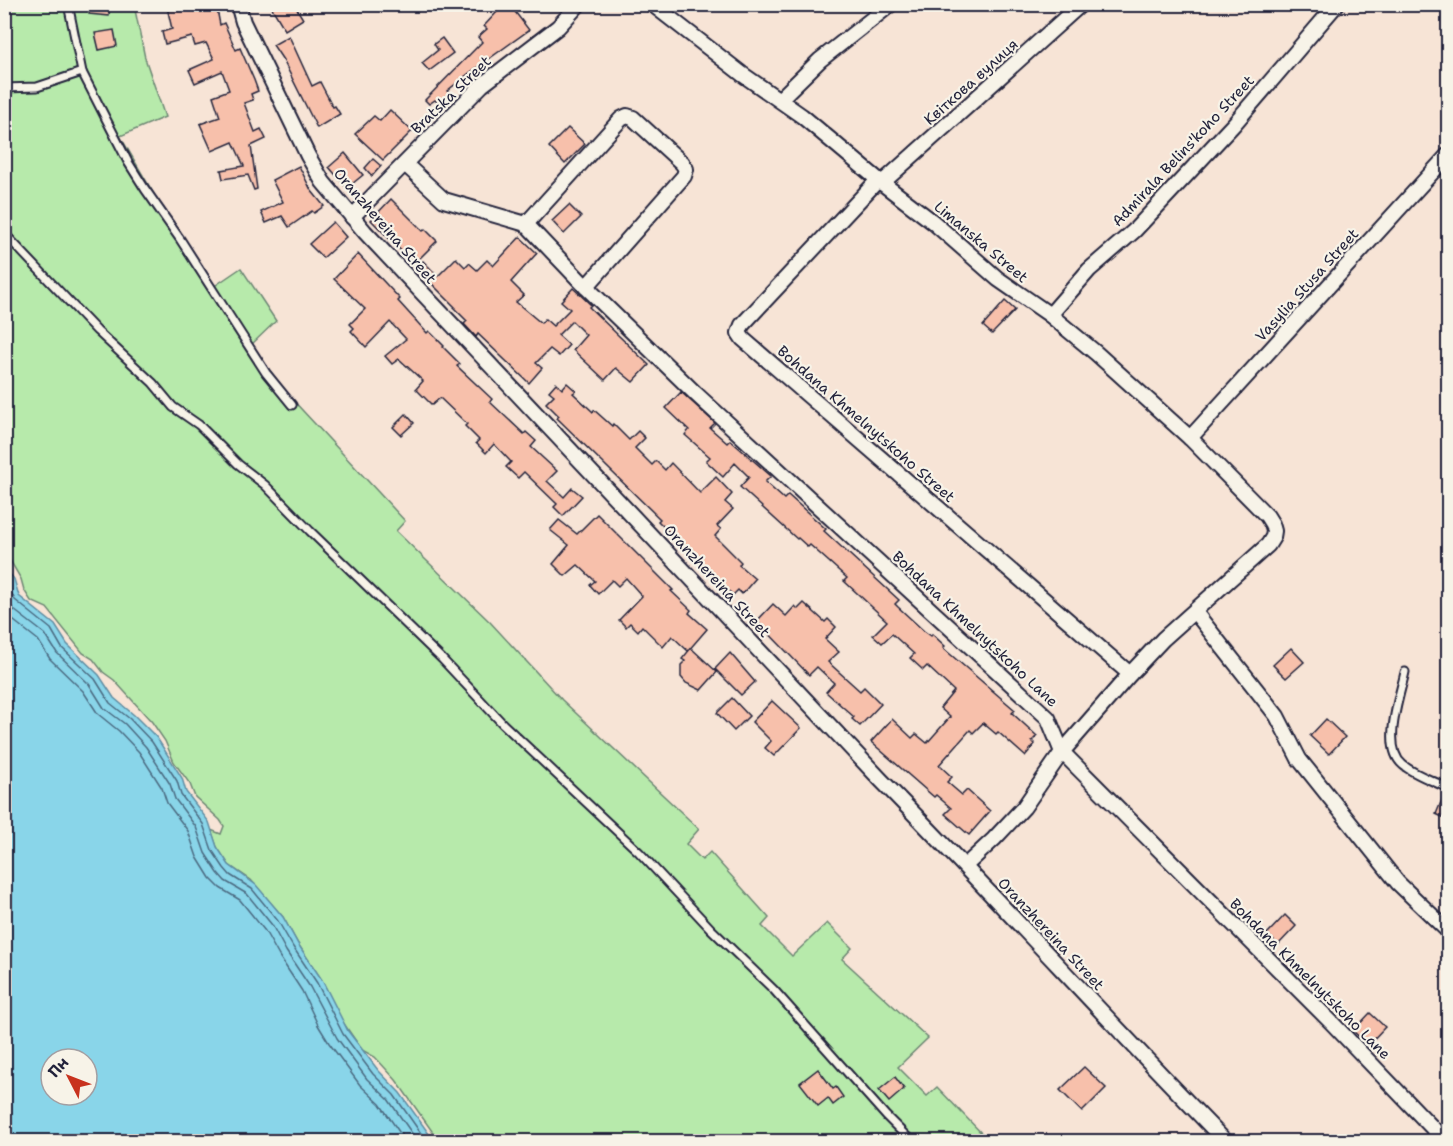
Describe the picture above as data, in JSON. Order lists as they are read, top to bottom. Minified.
{"streets":{"street":["Квіткова вулиця","Bratska Street","Admirala Belins'koho Street","Oranzhereina Street","Limanska Street","Vasylia Stusa Street","Bohdana Khmelnytskoho Street","Bohdana Khmelnytskoho Lane"]},"crossings":[["Квіткова вулиця","Limanska Street"],["Квіткова вулиця","Bohdana Khmelnytskoho Street"],["Bratska Street","Oranzhereina Street"],["Admirala Belins'koho Street","Limanska Street"],["Limanska Street","Vasylia Stusa Street"],["Limanska Street","Bohdana Khmelnytskoho Street"]],"north":"top left"}
